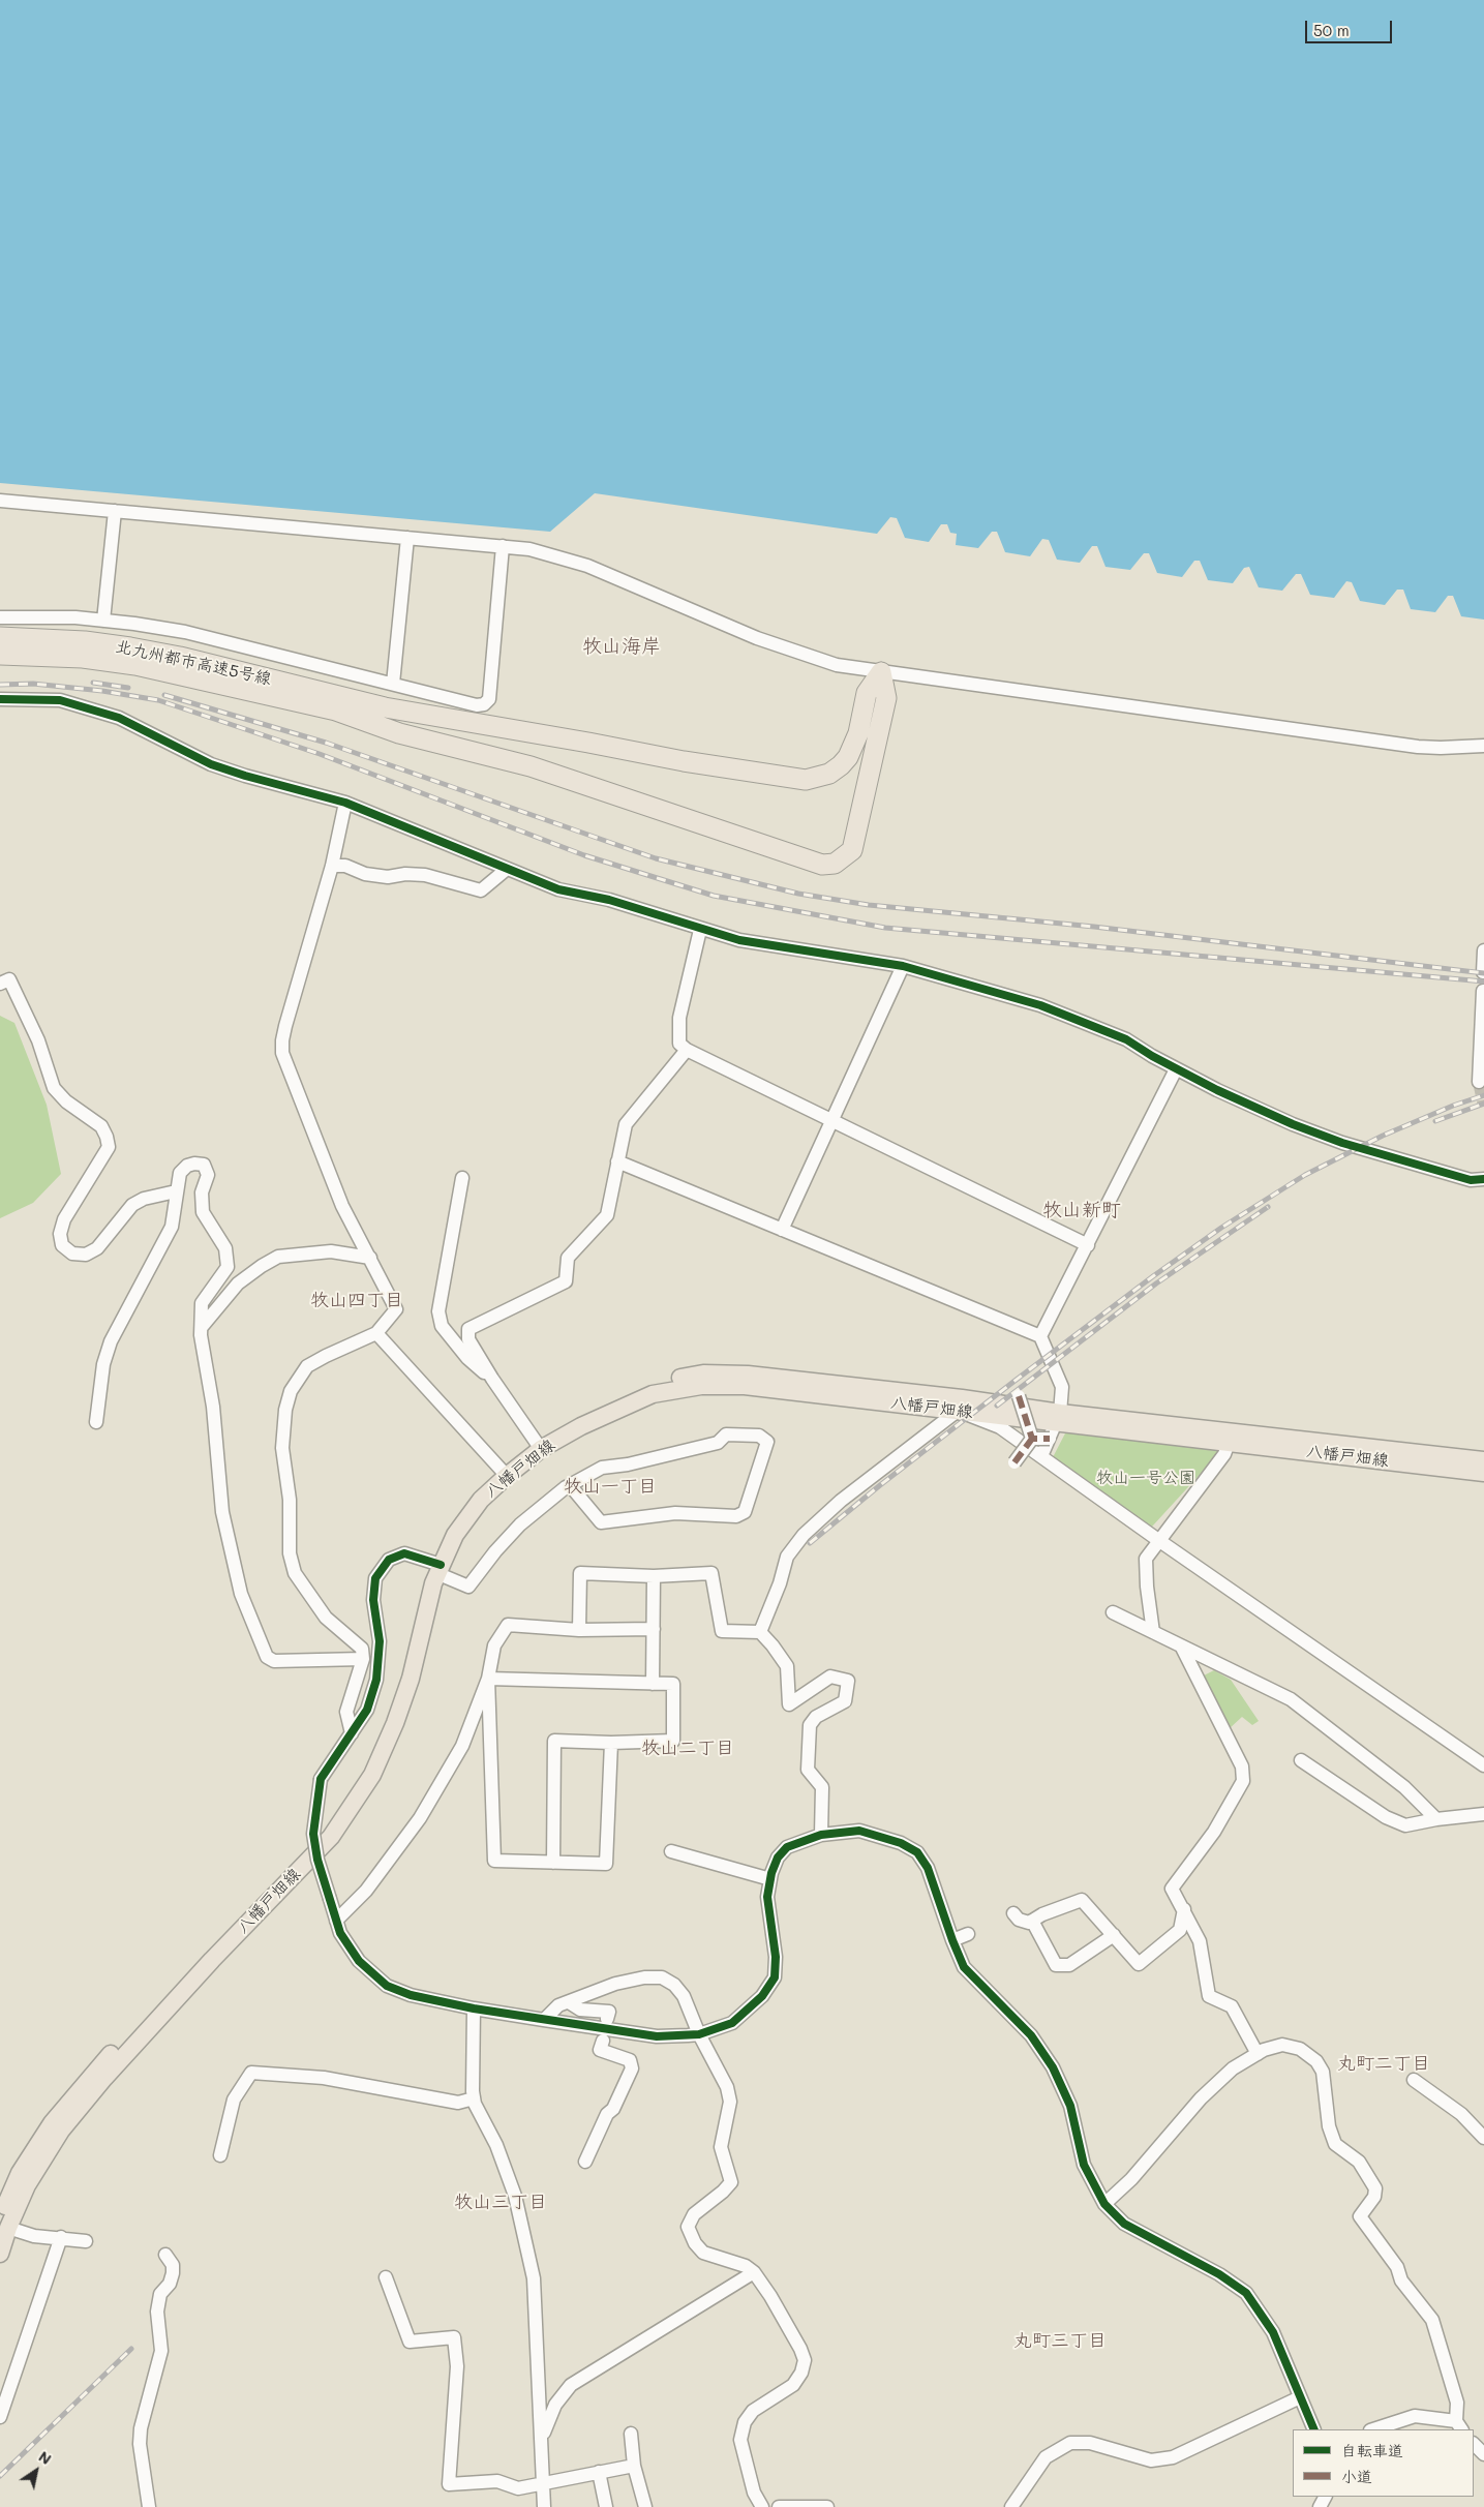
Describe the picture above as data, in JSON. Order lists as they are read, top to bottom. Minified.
{"streets":{"highway":["北九州都市高速5号線"],"main road":["八幡戸畑線"]},"districts":["牧山海岸","牧山新町","牧山四丁目","牧山一丁目","牧山二丁目","丸町二丁目","牧山三丁目","丸町三丁目"],"parks":["牧山一号公園"],"legend":["自転車道","小道"],"scale_bar":"50 m","north":"top right"}
